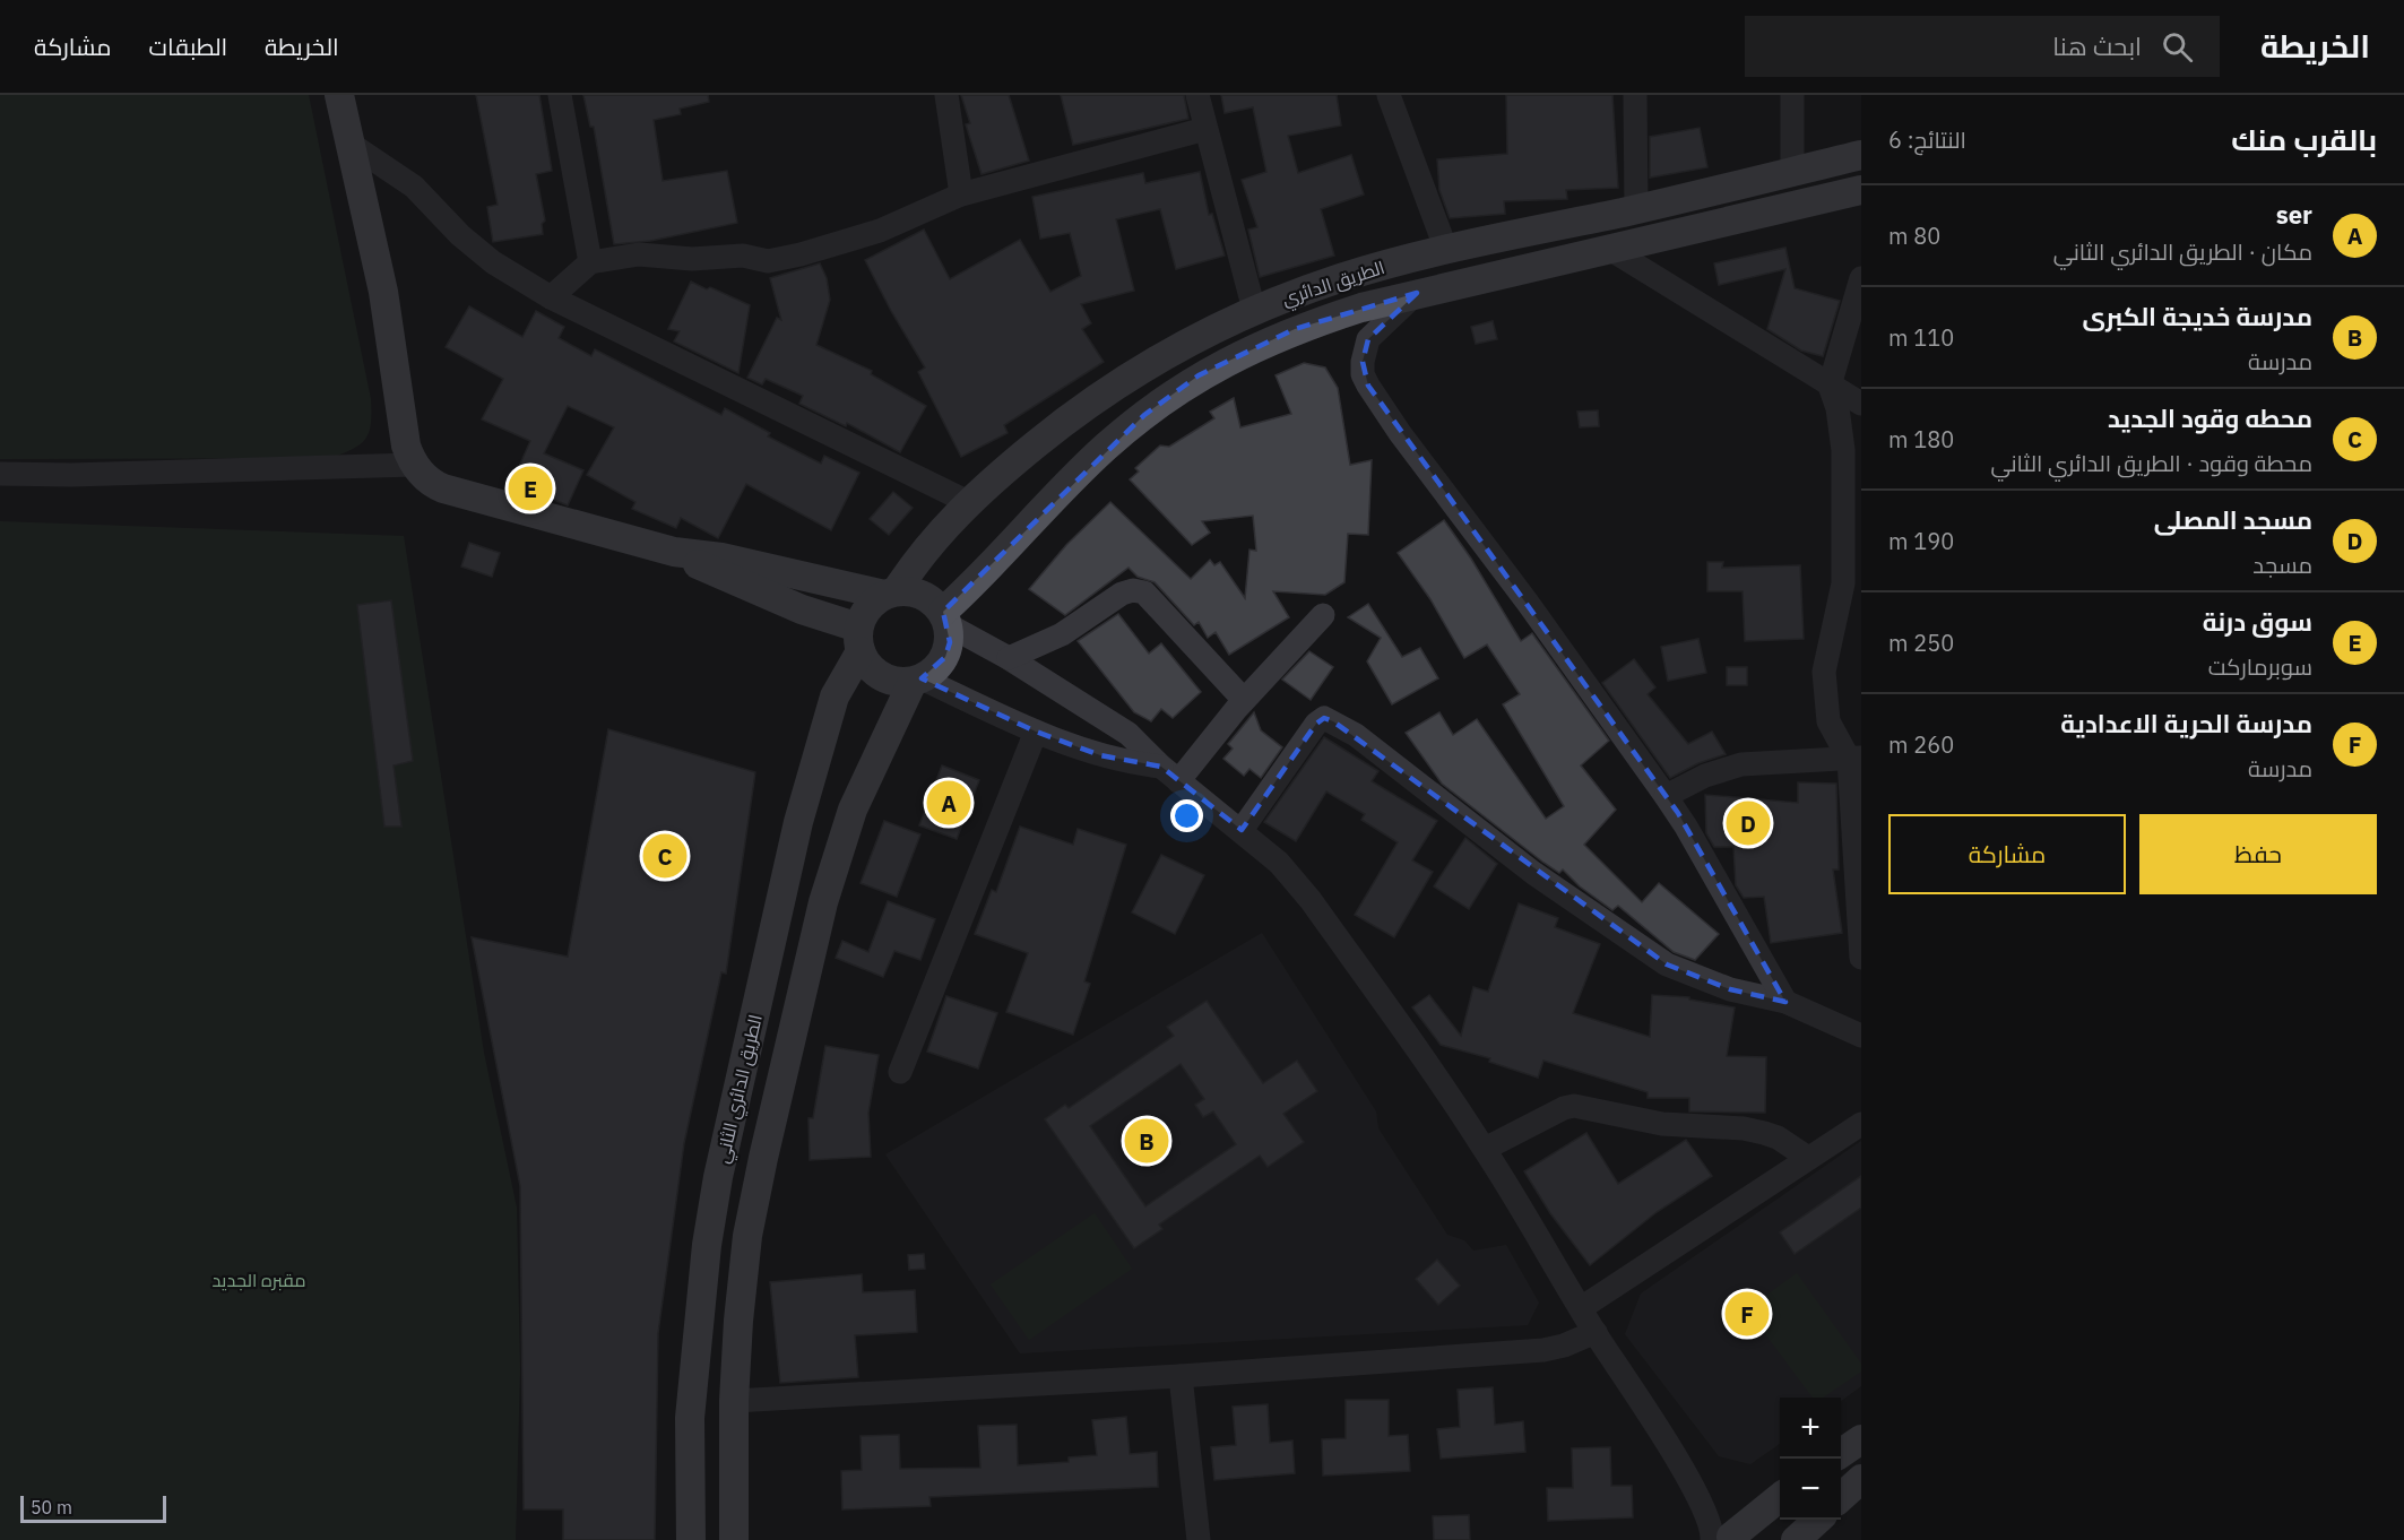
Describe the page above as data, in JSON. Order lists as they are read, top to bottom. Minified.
{"streets":{"main road":["الطريق الدائري","الطريق الدائري الثاني"]},"crossings":[["الطريق الدائري","الطريق الدائري الثاني"]],"parks":["مقبره الجديد"],"scale_bar":"50 m","page":{"header":"الخريطة","search":"ابحث هنا","nav":["الخريطة","الطبقات","مشاركة"],"heading":["بالقرب منك","النتائج: 6"],"list":[{"mark":"A","name":"ser","note":"مكان · الطريق الدائري الثاني","value":"80 m"},{"mark":"B","name":"مدرسة خديجة الكبرى","note":"مدرسة","value":"110 m"},{"mark":"C","name":"محطه وقود الجديد","note":"محطة وقود · الطريق الدائري الثاني","value":"180 m"},{"mark":"D","name":"مسجد المصلى","note":"مسجد","value":"190 m"},{"mark":"E","name":"سوق درنة","note":"سوبرماركت","value":"250 m"},{"mark":"F","name":"مدرسة الحرية الاعدادية","note":"مدرسة","value":"260 m"}],"pins":["E","A","D","C","B","F"],"buttons":["حفظ","مشاركة"],"map_buttons":["+","−"],"scale":"50 m"}}
